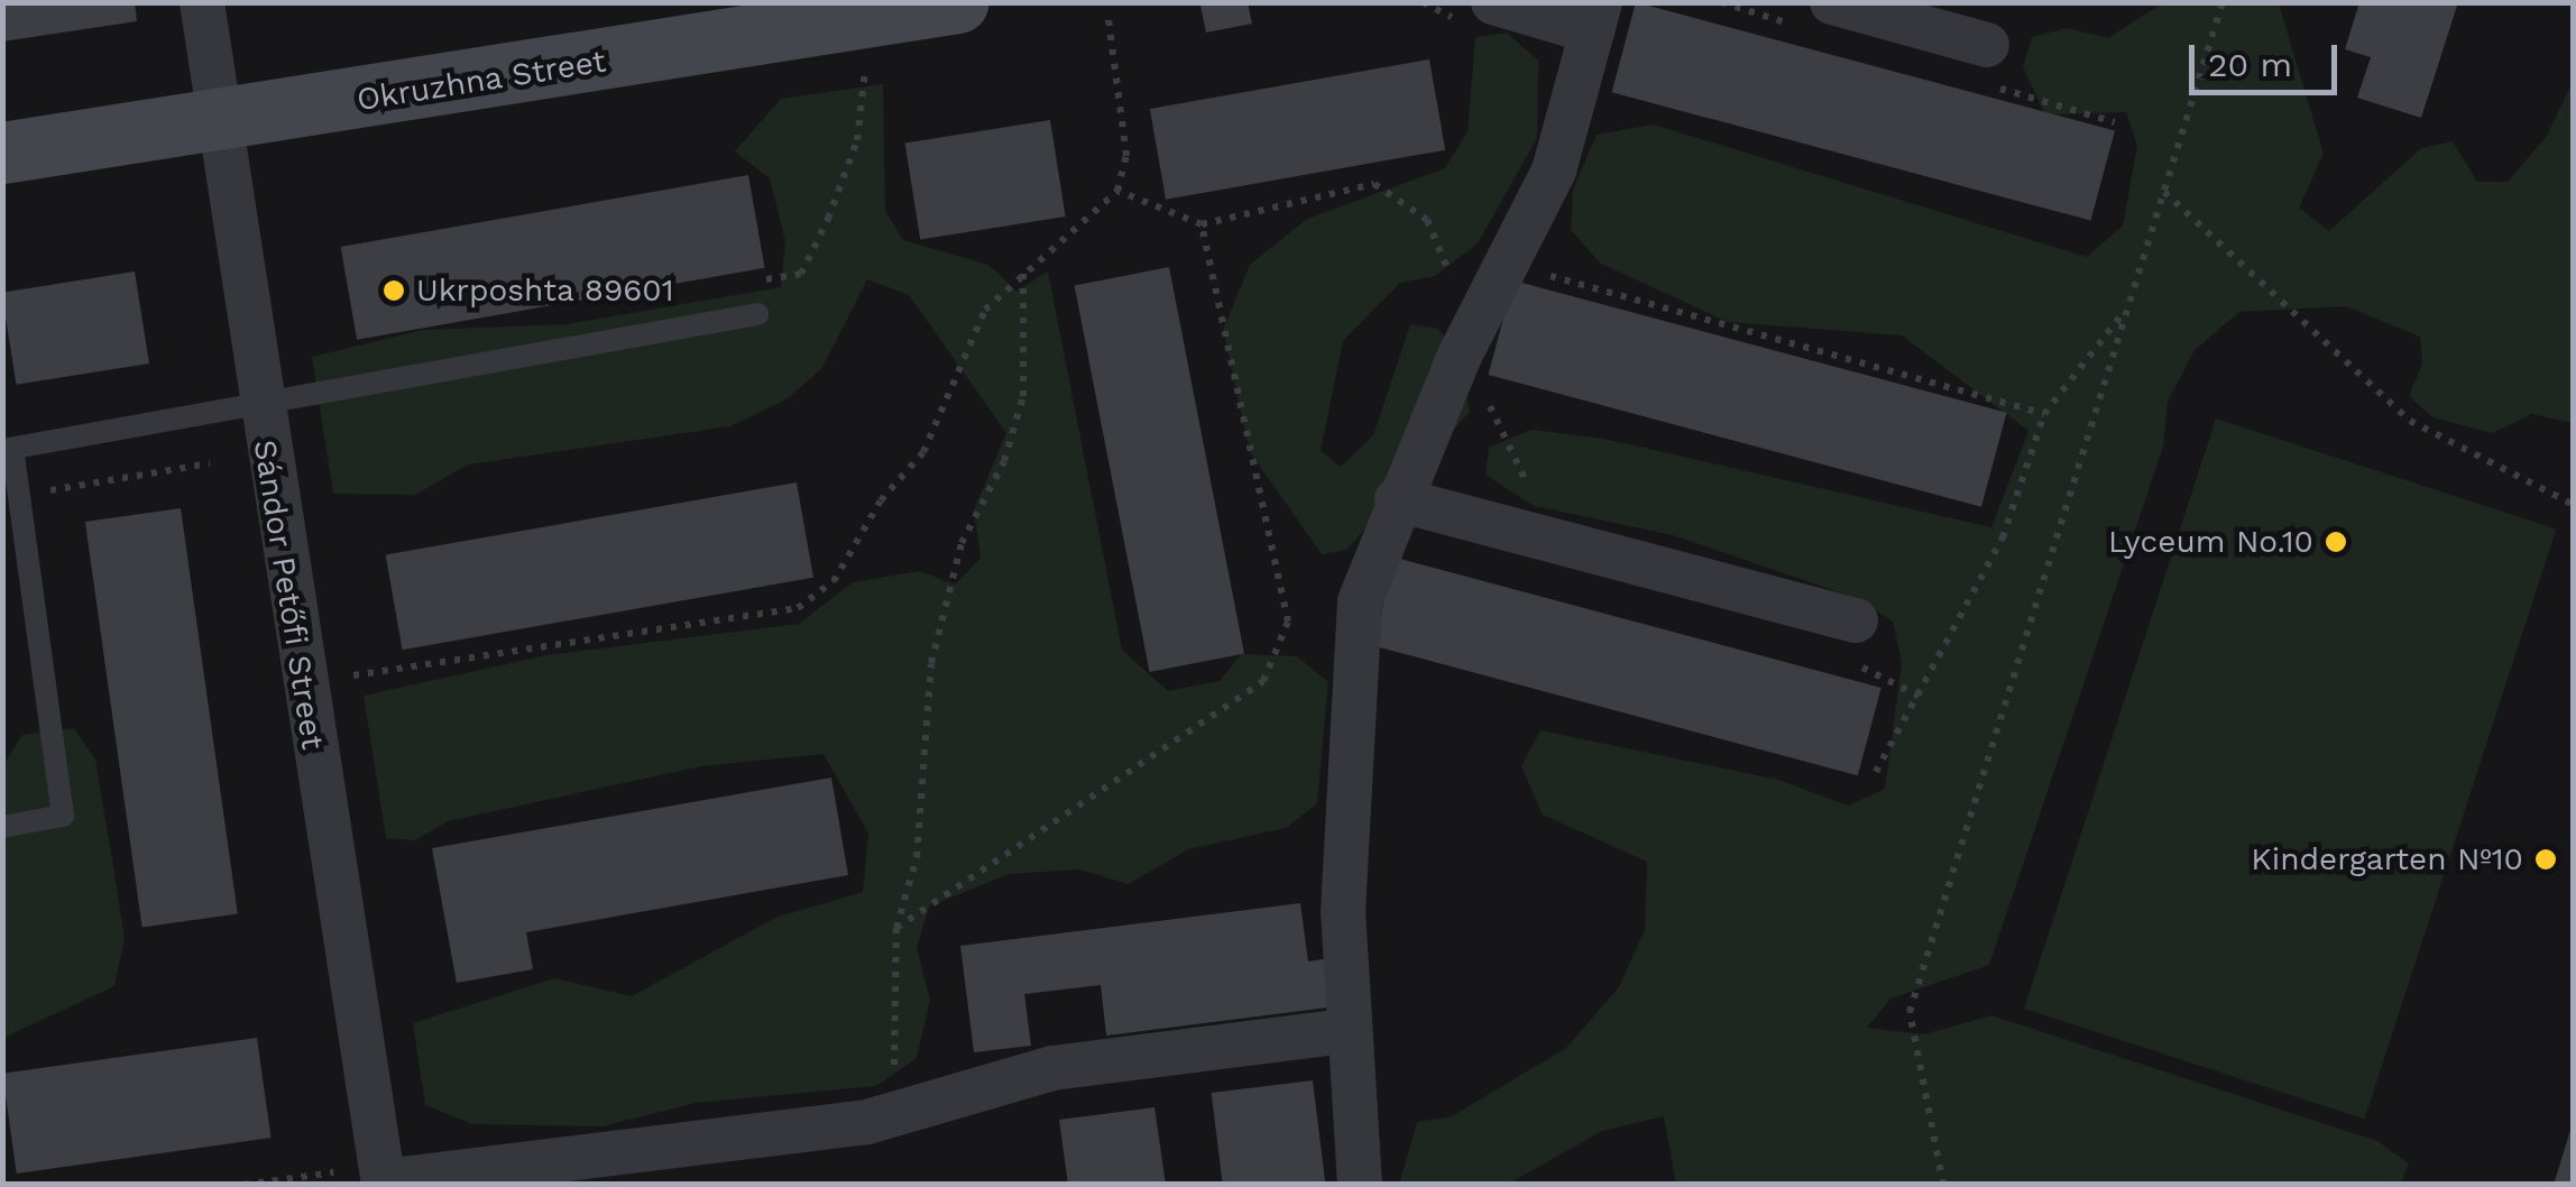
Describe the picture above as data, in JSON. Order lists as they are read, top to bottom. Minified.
{"streets":{"street":["Okruzhna Street","Sándor Petőfi Street"]},"crossings":[["Okruzhna Street","Sándor Petőfi Street"]],"places":["Ukrposhta 89601","Lyceum No.10","Kindergarten №10"],"scale_bar":"20 m"}
